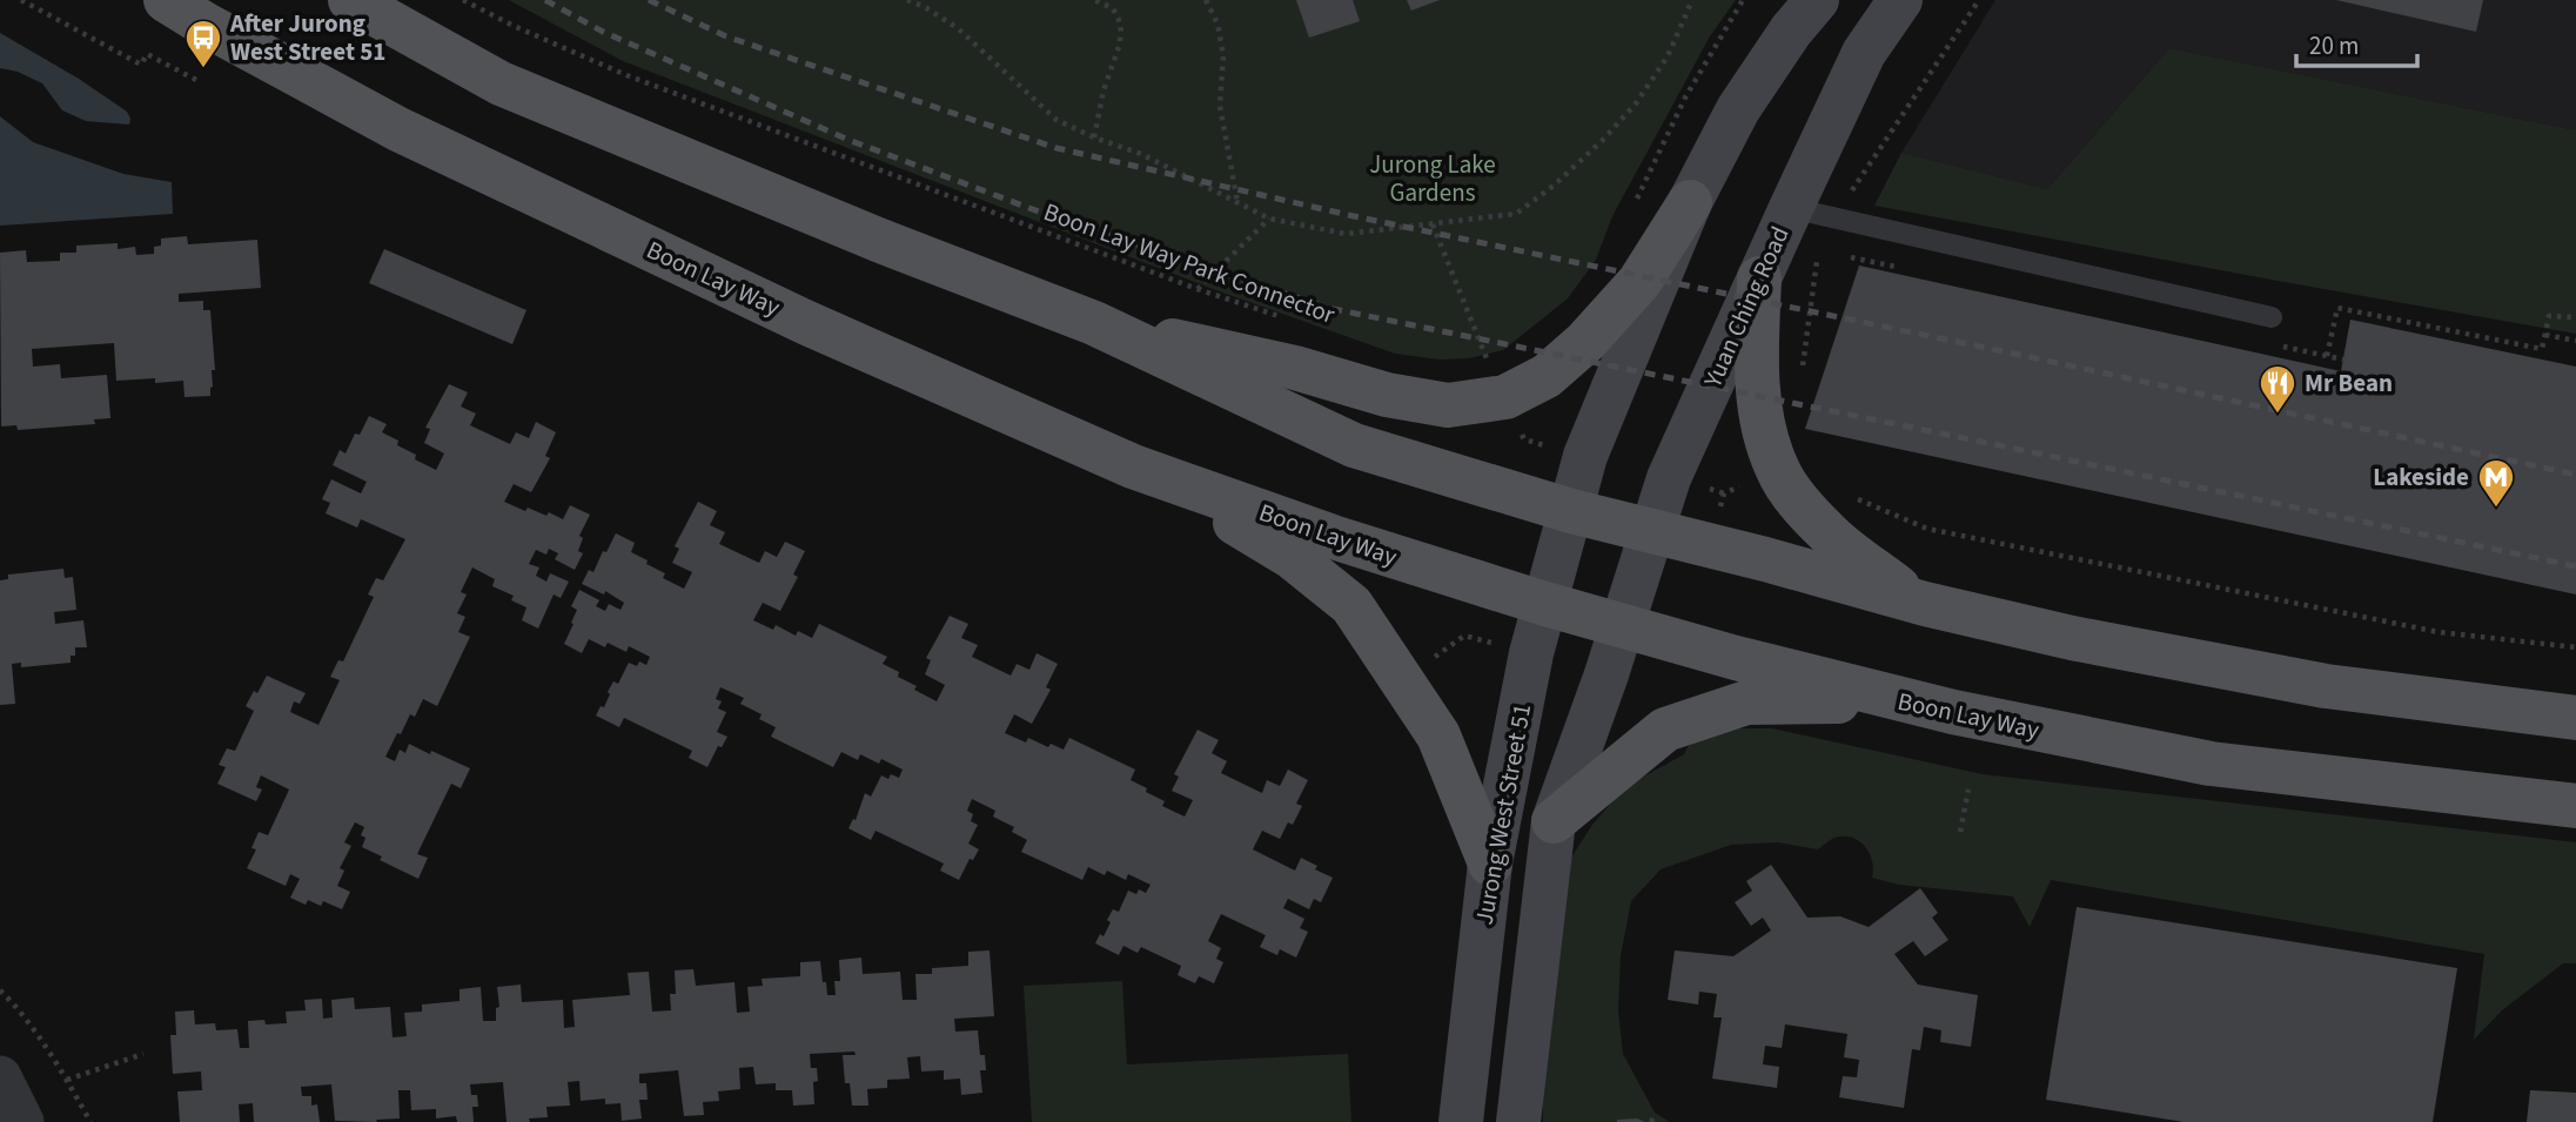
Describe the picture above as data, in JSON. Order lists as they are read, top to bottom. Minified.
{"streets":{"main road":["Boon Lay Way"],"street":["Yuan Ching Road","Jurong West Street 51"],"path":["Boon Lay Way Park Connector"]},"crossings":[["Boon Lay Way","Yuan Ching Road"],["Boon Lay Way","Jurong West Street 51"],["Yuan Ching Road","Jurong West Street 51"]],"parks":["Jurong Lake Gardens"],"places":{"bus stop":["After Jurong West Street 51"],"restaurant":["Mr Bean"],"metro station":["Lakeside"]},"scale_bar":"20 m"}
